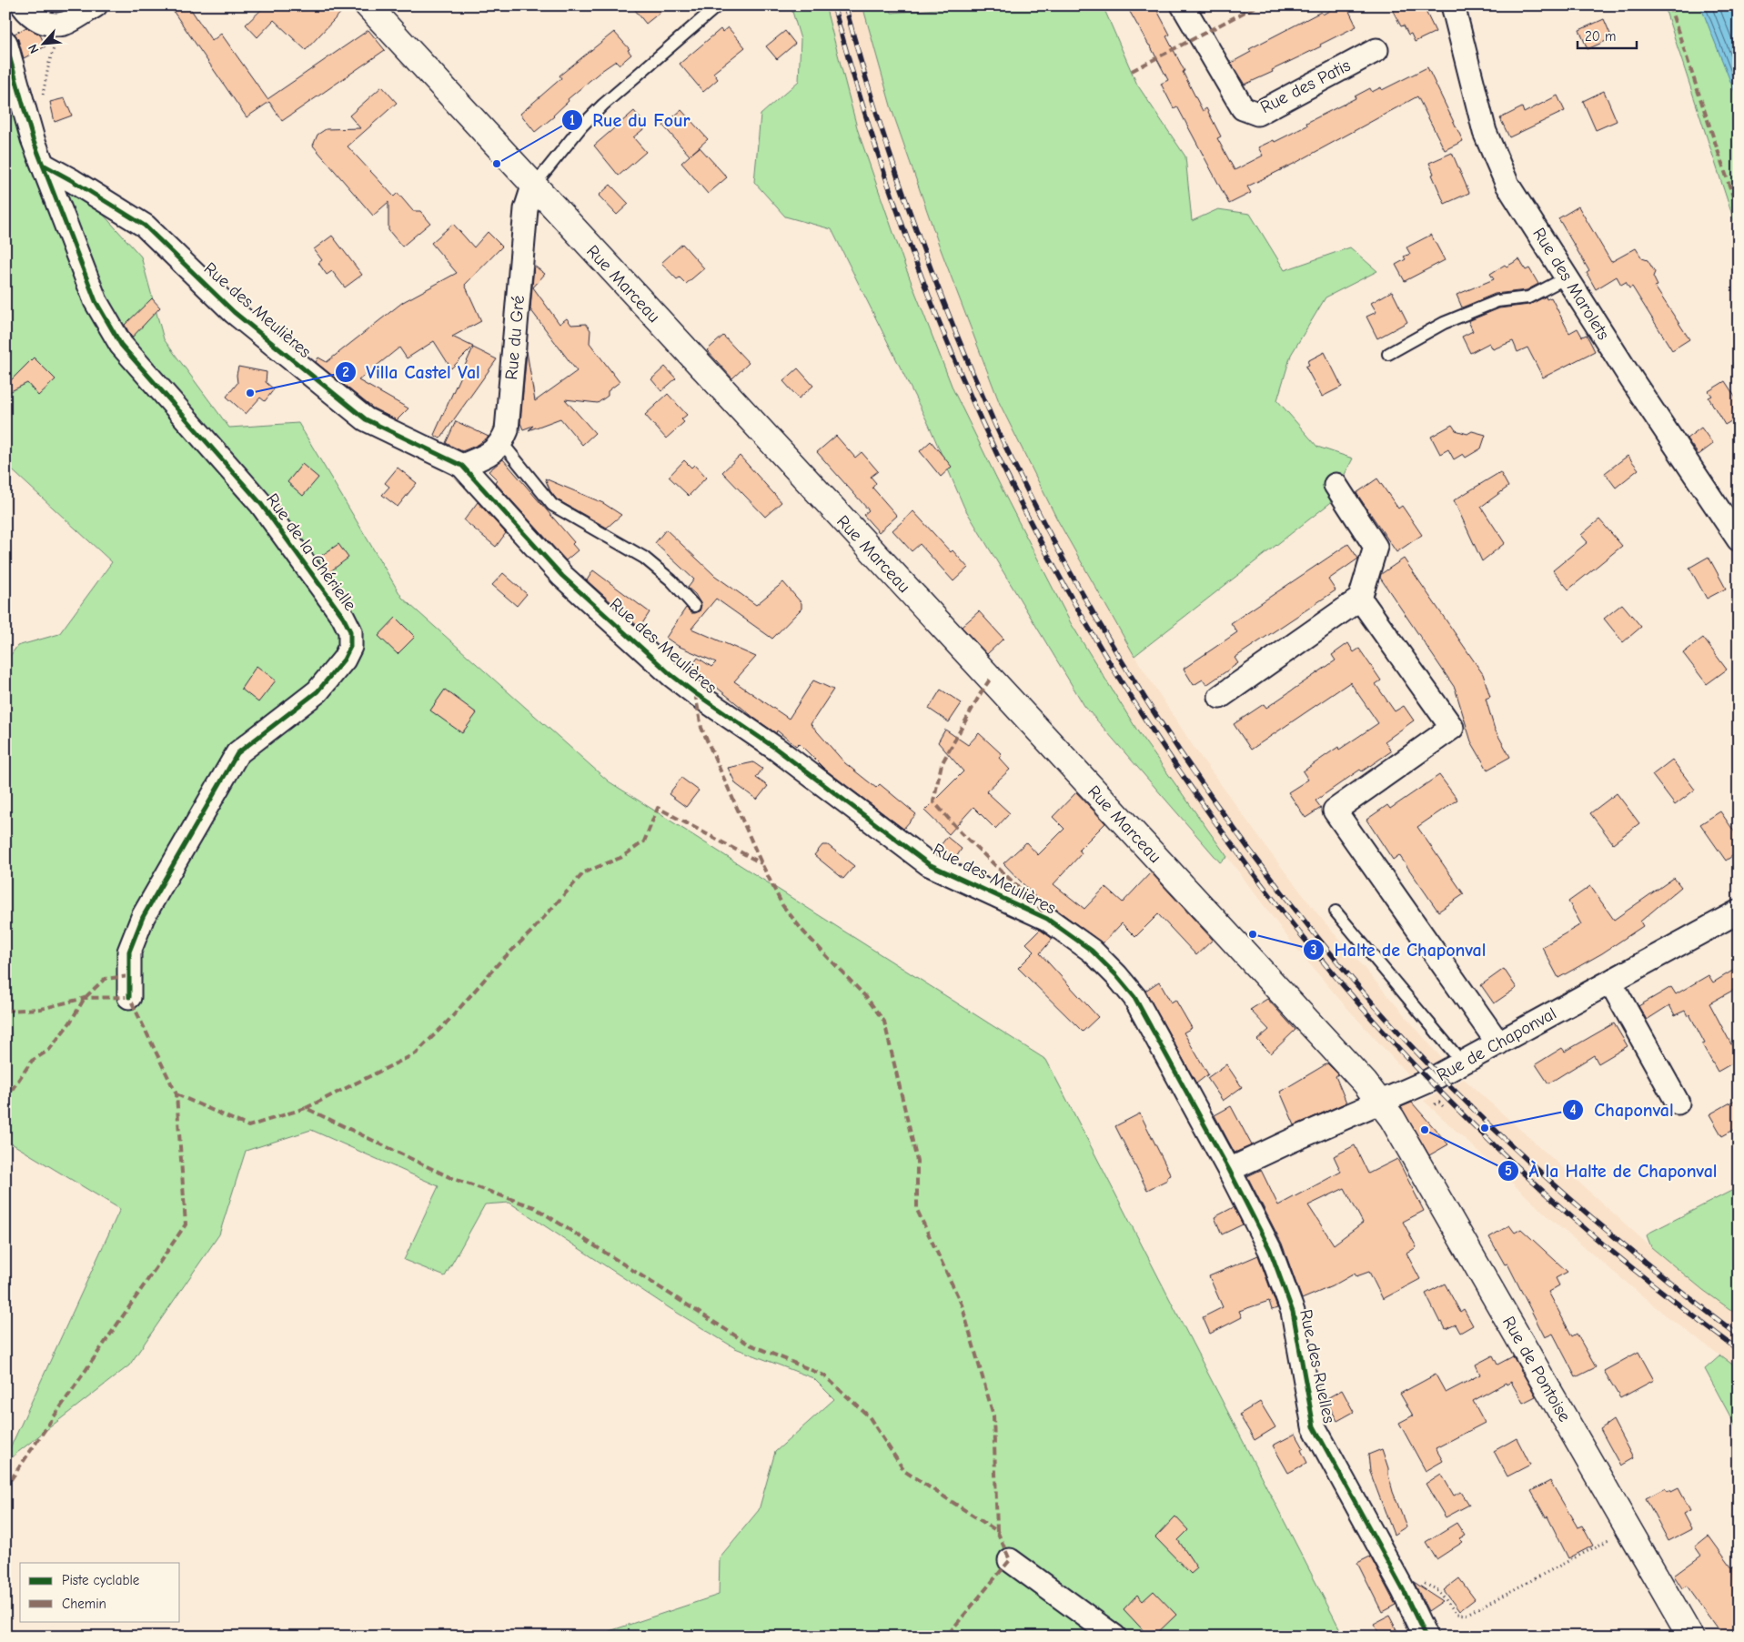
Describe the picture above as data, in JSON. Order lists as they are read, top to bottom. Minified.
{"streets":{"main road":["Rue Marceau","Rue de Pontoise"],"street":["Rue des Patis","Rue des Marolets","Rue des Meulières","Rue du Gré","Rue de la Chérielle","Rue de Chaponval","Rue des Ruelles"]},"crossings":[["Rue Marceau","Rue du Gré"],["Rue Marceau","Rue de Chaponval"],["Rue Marceau","Rue de Pontoise"],["Rue des Meulières","Rue de la Chérielle"],["Rue des Meulières","Rue des Ruelles"],["Rue de Chaponval","Rue de Pontoise"]],"places":["Rue du Four","Villa Castel Val","Halte de Chaponval","Chaponval","À la Halte de Chaponval"],"legend":["Piste cyclable","Chemin"],"scale_bar":"20 m","north":"bottom left"}
